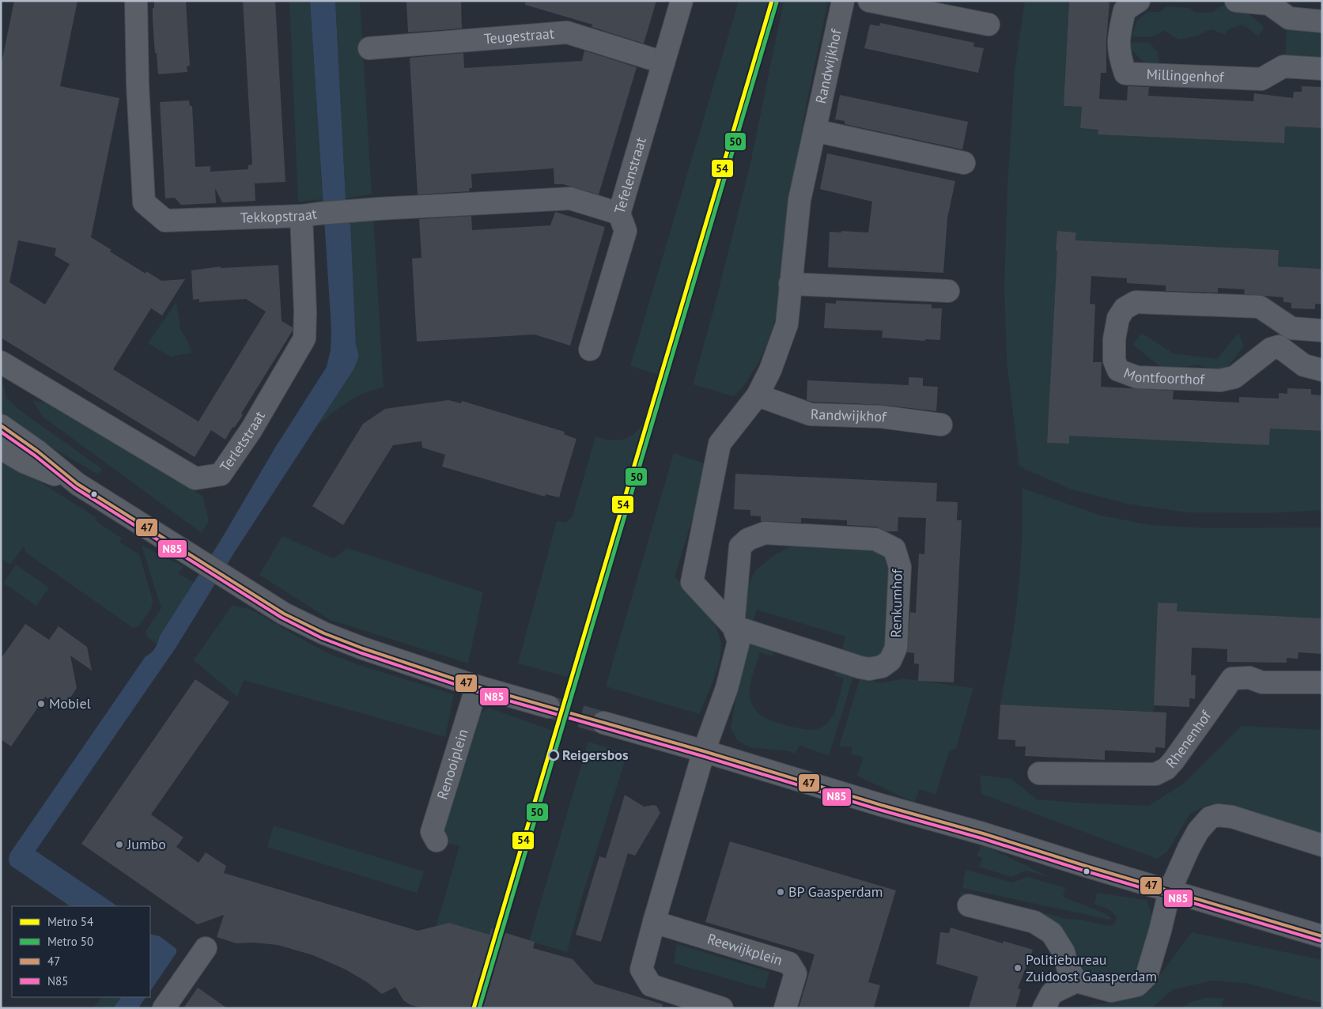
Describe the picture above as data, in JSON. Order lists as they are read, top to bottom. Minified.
{"streets":{"street":["Teugestraat","Randwijkhof","Millingenhof","Tefelenstraat","Tekkopstraat","Montfoorthof","Terletstraat","Renkumhof","Rhenenhof","Renooiplein","Reewijkplein"]},"crossings":[["Teugestraat","Tefelenstraat"],["Randwijkhof","Renkumhof"],["Tefelenstraat","Tekkopstraat"],["Tekkopstraat","Terletstraat"]],"places":["Mobiel","Reigersbos","Jumbo","BP Gaasperdam","Politiebureau Zuidoost Gaasperdam"],"lines":["metro line 54","metro line 50","transit line 47","transit line N85"],"legend":["Metro 54","Metro 50","47","N85"]}
